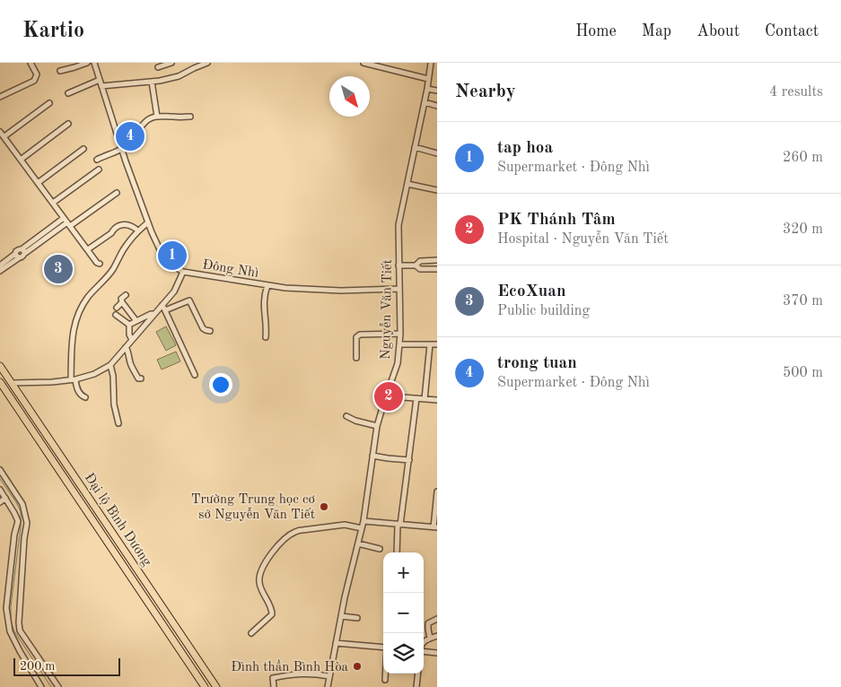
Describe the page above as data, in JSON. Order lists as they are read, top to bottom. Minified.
{"streets":{"highway":["Đại lộ Bình Dương"],"street":["Đông Nhì","Nguyễn Văn Tiết"]},"crossings":[["Đông Nhì","Nguyễn Văn Tiết"]],"places":["Trường Trung học cơ sở Nguyễn Văn Tiết","Đình thần Bình Hòa"],"scale_bar":"200 m","north":"bottom right","page":{"header":"Kartio","nav":["Home","Map","About","Contact"],"heading":["Nearby","4 results"],"pins":["4","1","3","2"],"list":[{"mark":"1","name":"tap hoa","note":"Supermarket · Đông Nhì","value":"260 m"},{"mark":"2","name":"PK Thánh Tâm","note":"Hospital · Nguyễn Văn Tiết","value":"320 m"},{"mark":"3","name":"EcoXuan","note":"Public building","value":"370 m"},{"mark":"4","name":"trong tuan","note":"Supermarket · Đông Nhì","value":"500 m"}],"map_buttons":["+","−"],"scale":"200 m"}}
